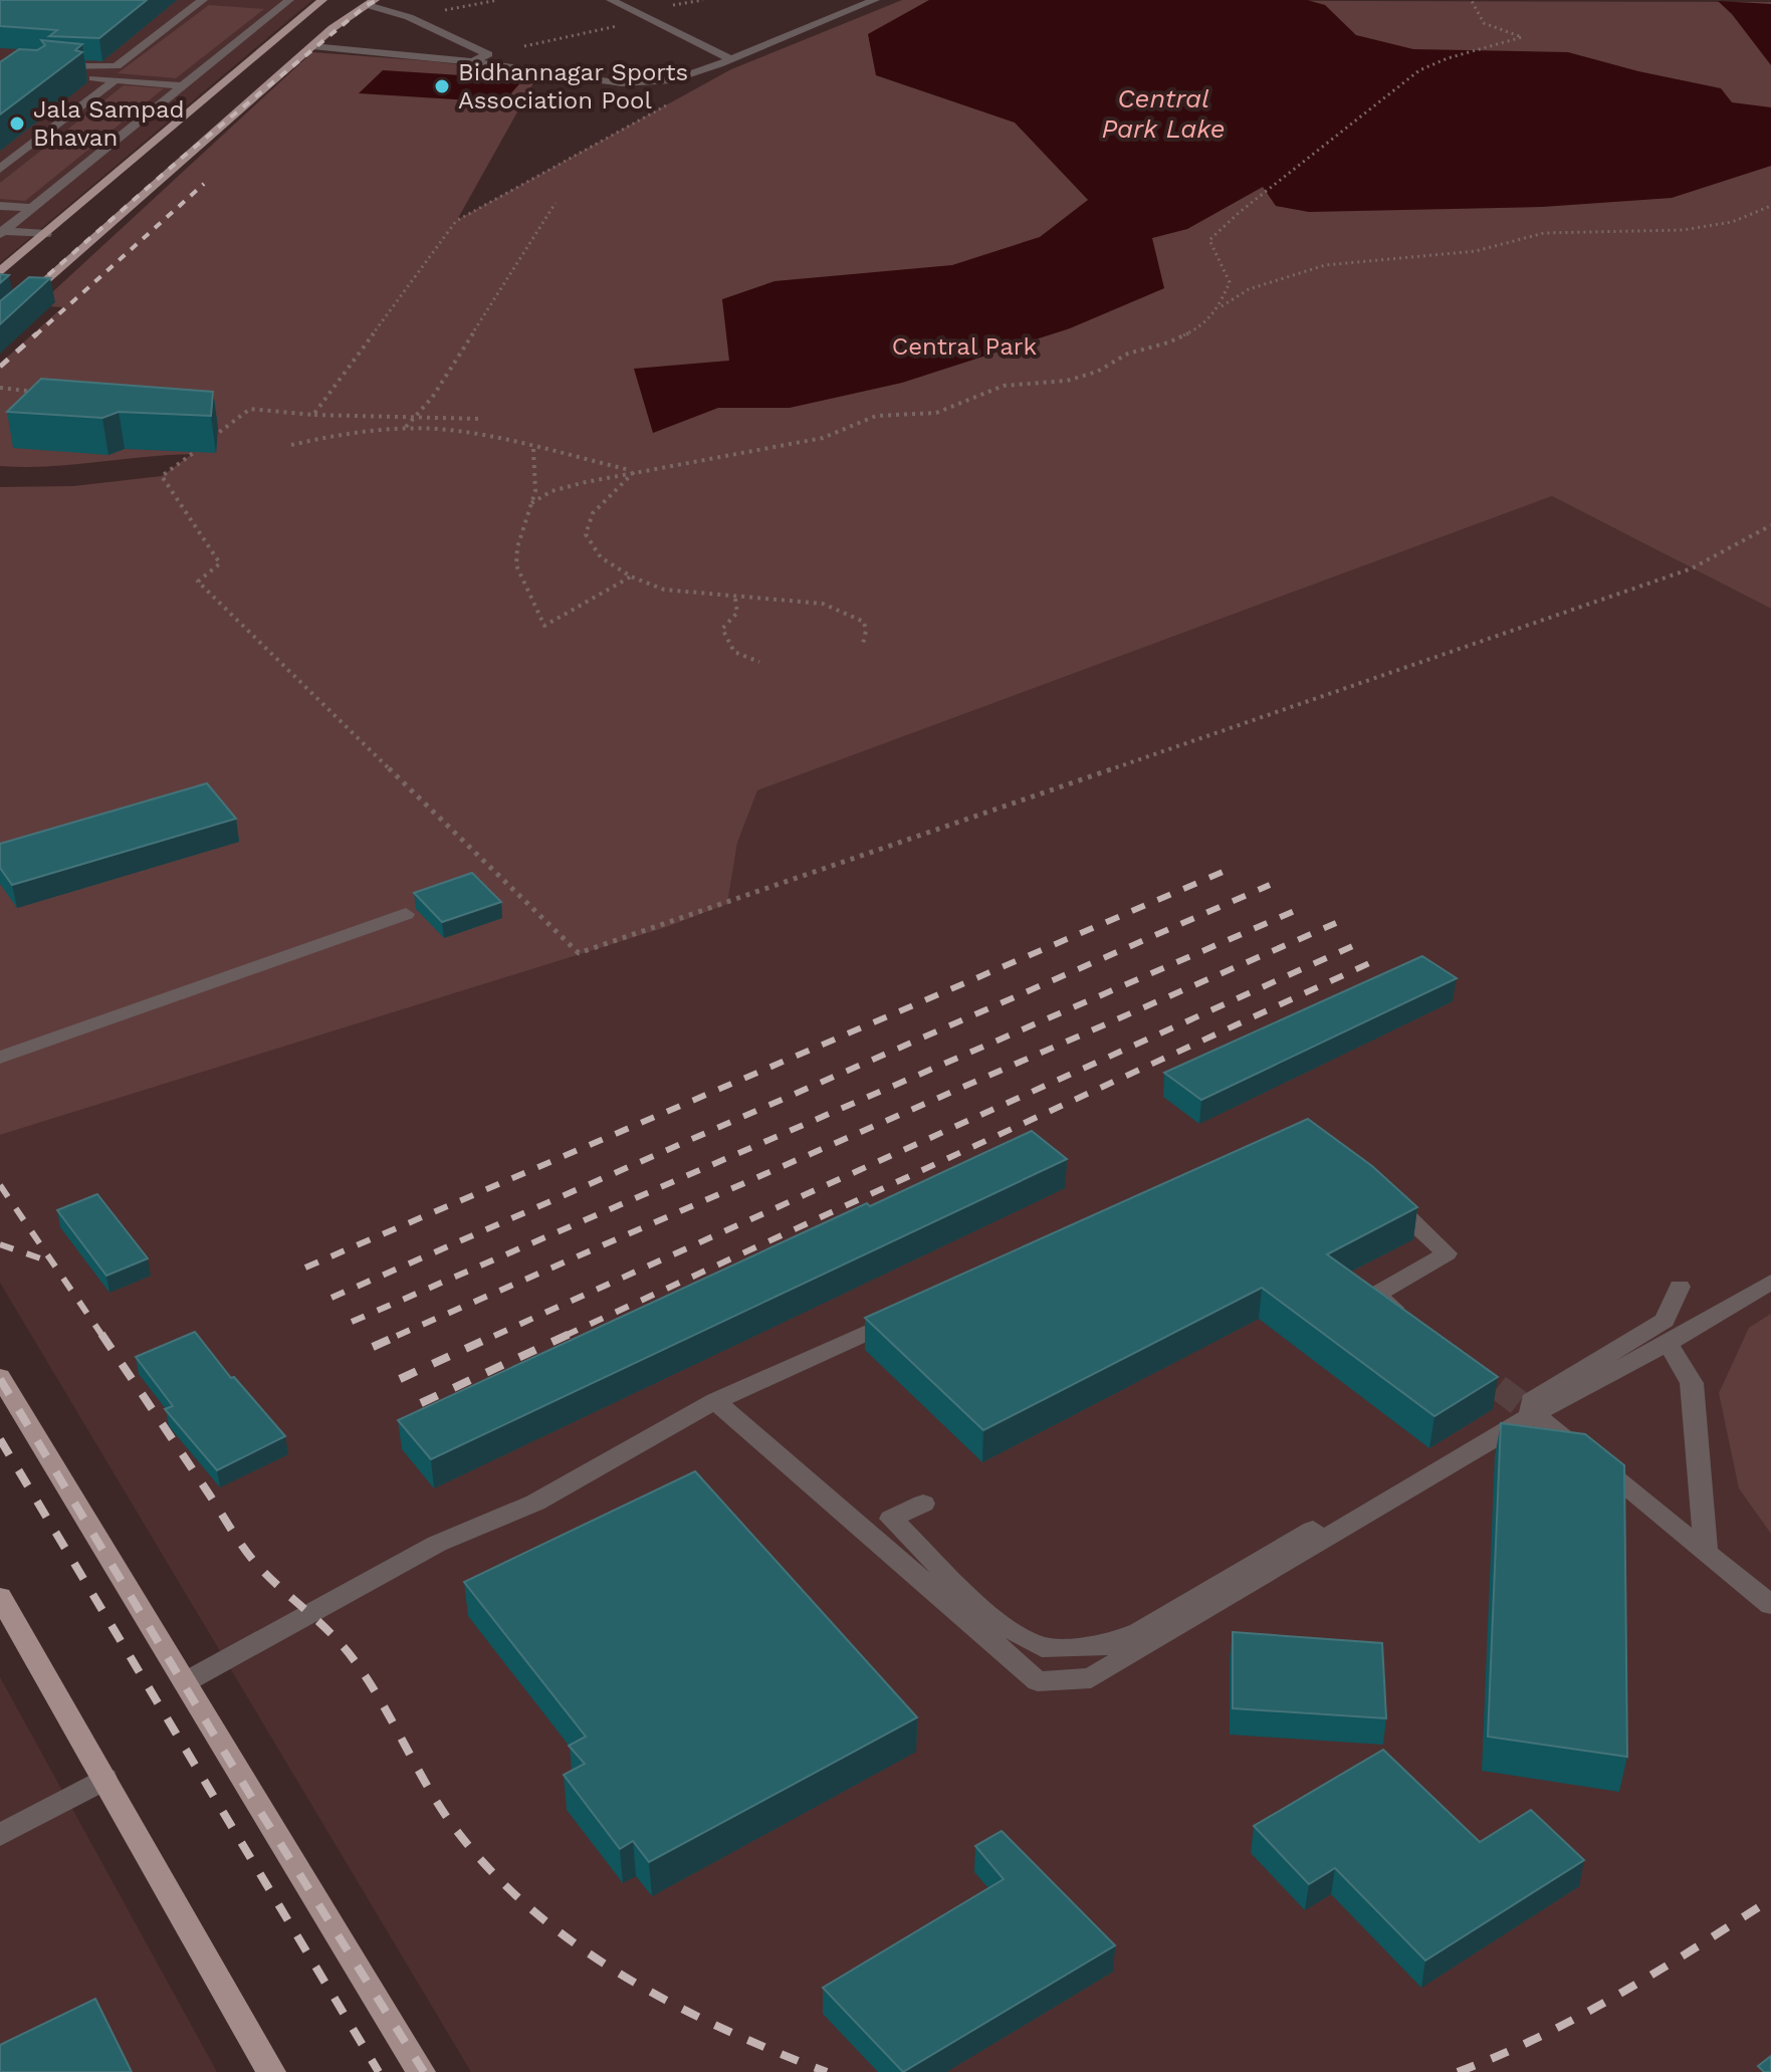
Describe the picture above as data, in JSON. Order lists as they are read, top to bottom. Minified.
{"water":["Central Park Lake"],"parks":["Central Park"],"places":["Bidhannagar Sports Association Pool","Jala Sampad Bhavan"]}
